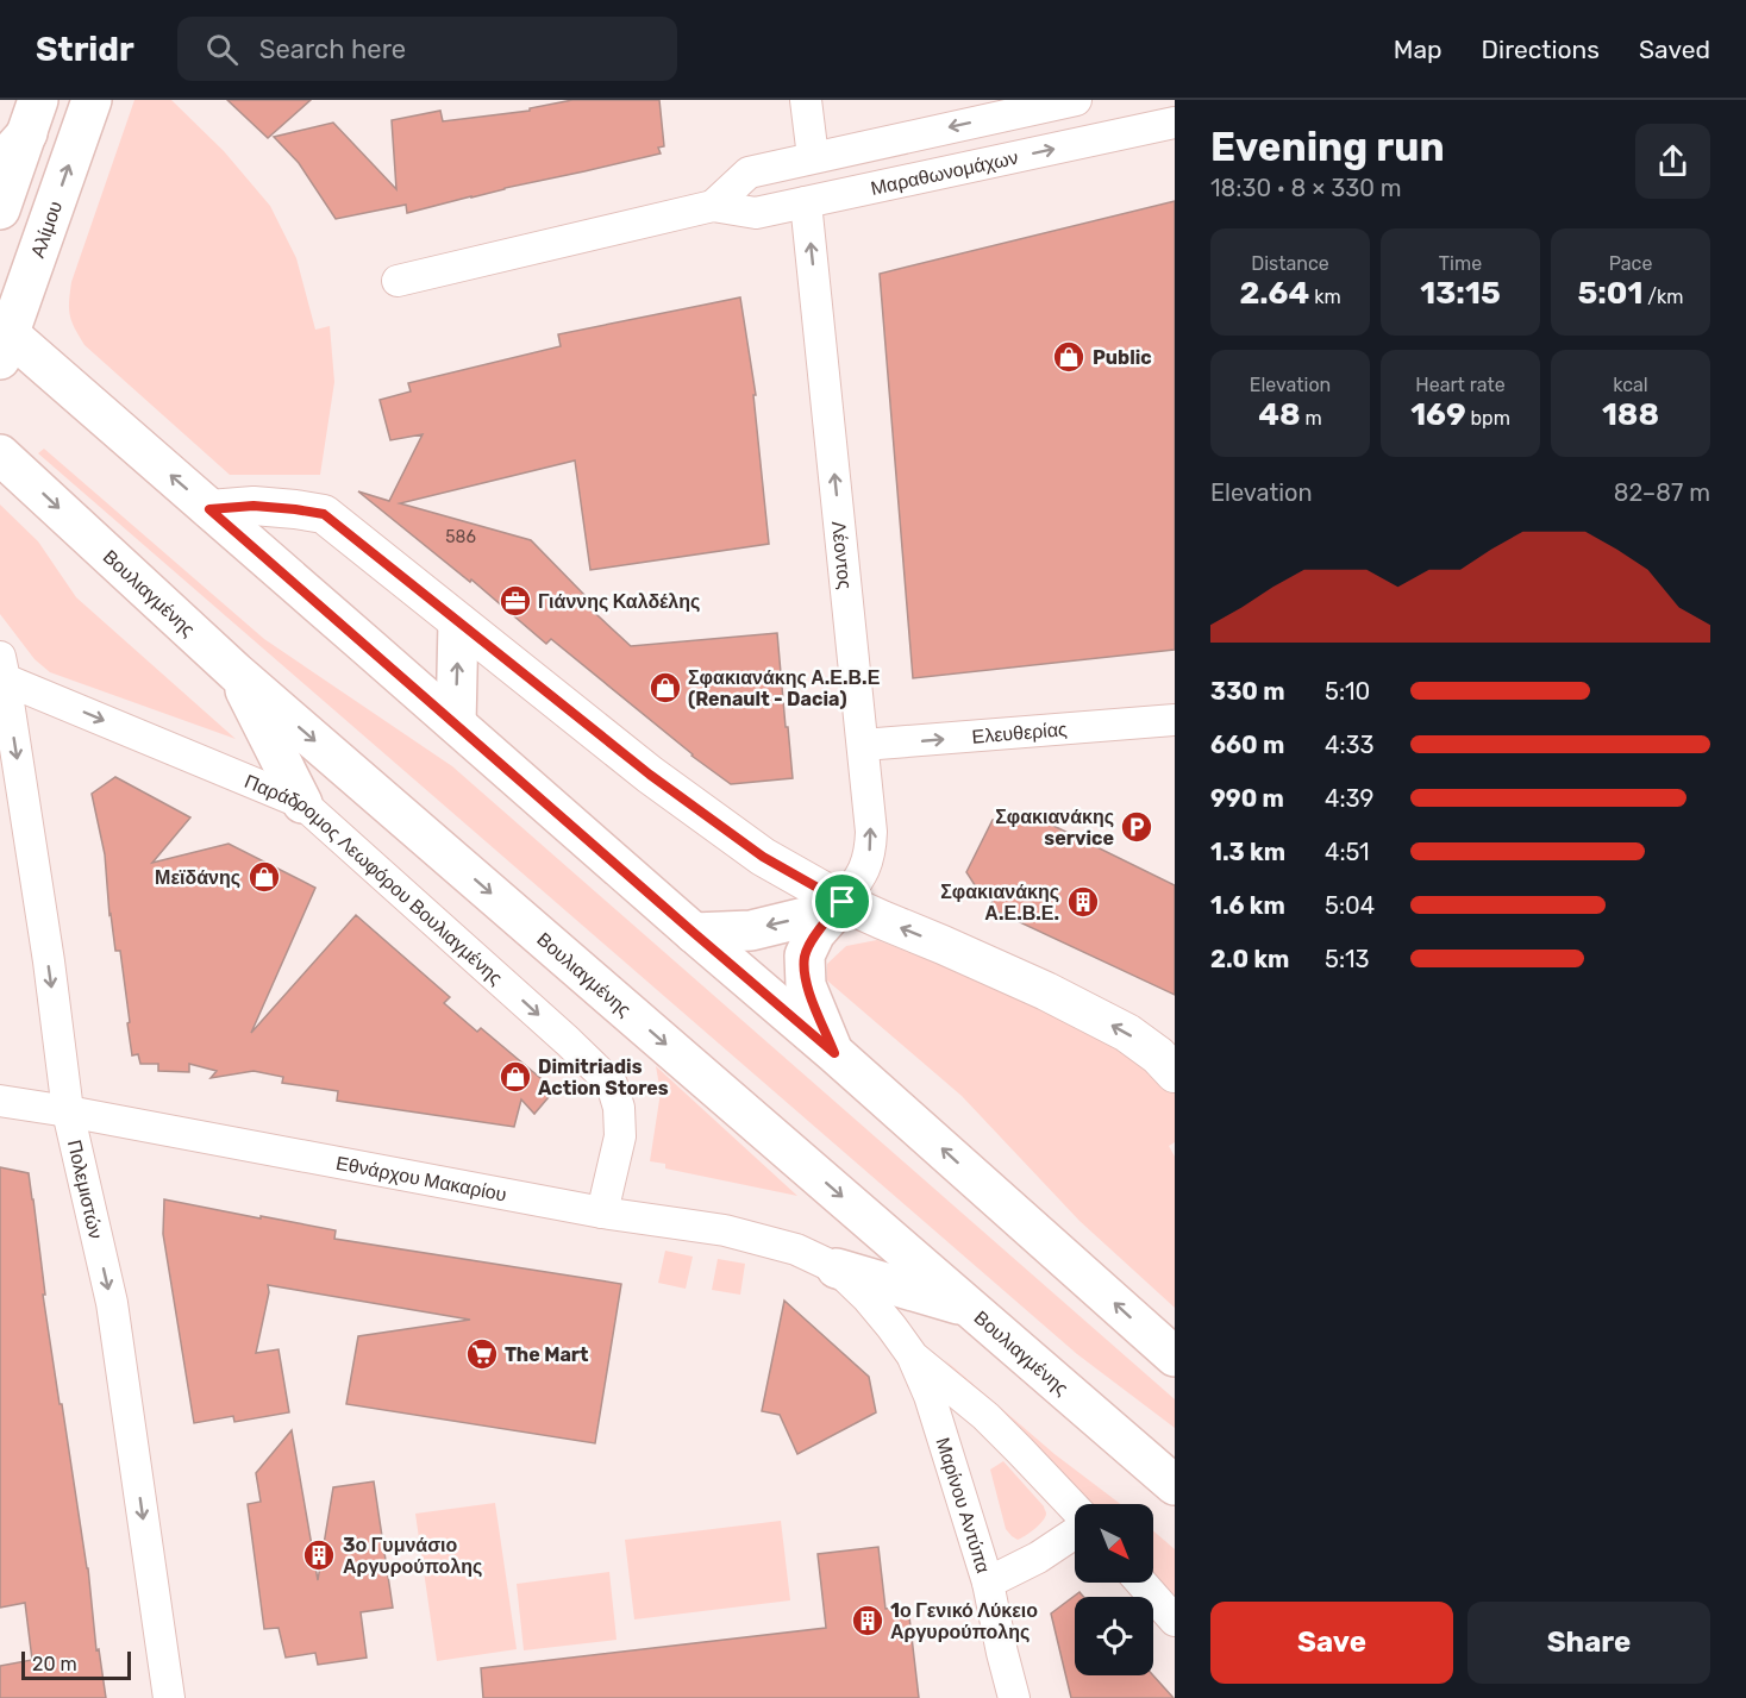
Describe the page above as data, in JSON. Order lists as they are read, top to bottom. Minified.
{"streets":{"main road":["Αλίμου","Βουλιαγμένης"],"street":["Μαραθωνομάχων","Λέοντος","Ελευθερίας","Παράδρομος Λεωφόρου Βουλιαγμένης","Εθνάρχου Μακαρίου","Πολεμιστών","Μαρίνου Αντύπα"]},"crossings":[["Μαραθωνομάχων","Λέοντος"],["Λέοντος","Ελευθερίας"],["Παράδρομος Λεωφόρου Βουλιαγμένης","Εθνάρχου Μακαρίου"],["Παράδρομος Λεωφόρου Βουλιαγμένης","Πολεμιστών"],["Εθνάρχου Μακαρίου","Πολεμιστών"]],"one_way":["Λέοντος","Ελευθερίας","Πολεμιστών"],"places":{"shop":["Public","Σφακιανάκης Α.Ε.Β.Ε (Renault - Dacia)","Μεϊδάνης","Dimitriadis Action Stores"],"office":["Γιάννης Καλδέλης"],"parking":["Σφακιανάκης service"],"building":["Σφακιανάκης Α.Ε.Β.Ε.","3ο Γυμνάσιο Αργυρούπολης","1ο Γενικό Λύκειο Αργυρούπολης"],"supermarket":["The Mart"]},"house_numbers":["586"],"scale_bar":"20 m","north":"bottom right","page":{"header":"Stridr","search":"Search here","nav":["Map","Directions","Saved"],"heading":["Evening run","18:30 · 8 × 330 m"],"stats":[["Distance","2.64 km"],["Time","13:15"],["Pace","5:01 /km"],["Elevation","48 m"],["Heart rate","169 bpm"],["kcal","188"]],"chart":["Elevation","82–87 m"],"list":[{"name":"330 m","note":"5:10"},{"name":"660 m","note":"4:33"},{"name":"990 m","note":"4:39"},{"name":"1.3 km","note":"4:51"},{"name":"1.6 km","note":"5:04"},{"name":"2.0 km","note":"5:13"}],"buttons":["Save","Share"],"scale":"20 m"}}
